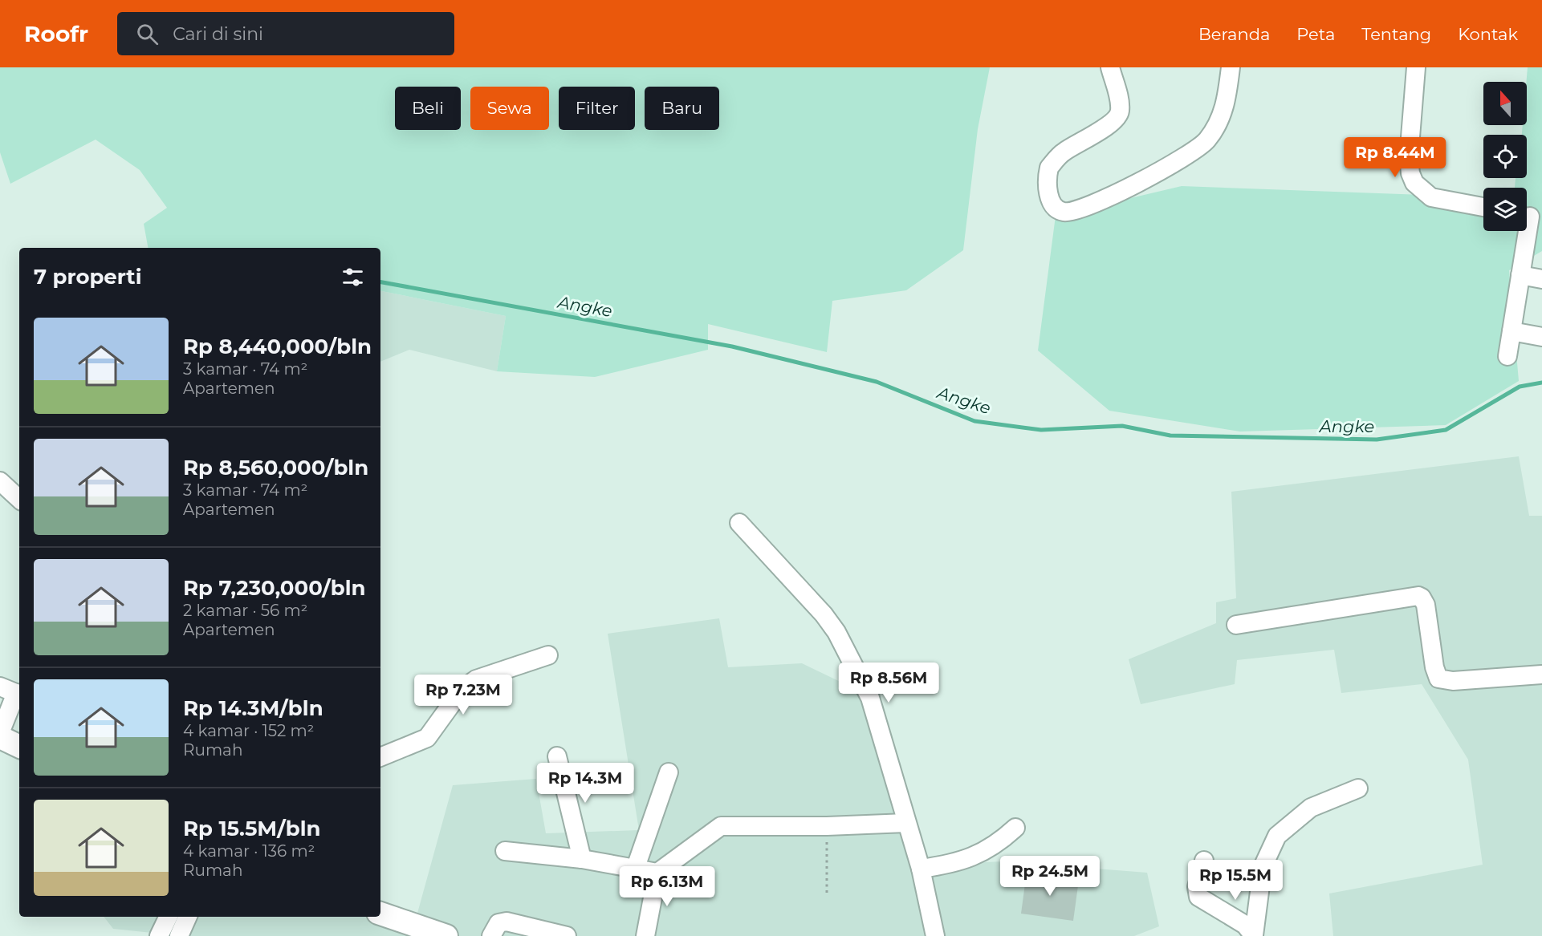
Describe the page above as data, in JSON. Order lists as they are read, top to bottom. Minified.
{"water":["Angke"],"north":"top","page":{"header":"Roofr","search":"Cari di sini","nav":["Beranda","Peta","Tentang","Kontak"],"chip":["Beli","Sewa","Filter","Baru"],"price":["Rp 8.44M","Rp 8.56M","Rp 7.23M","Rp 14.3M","Rp 24.5M","Rp 15.5M","Rp 6.13M"],"heading":"7 properti","list":[{"name":"Rp 8,440,000/bln","note":"3 kamar · 74 m² · Apartemen"},{"name":"Rp 8,560,000/bln","note":"3 kamar · 74 m² · Apartemen"},{"name":"Rp 7,230,000/bln","note":"2 kamar · 56 m² · Apartemen"},{"name":"Rp 14.3M/bln","note":"4 kamar · 152 m² · Rumah"},{"name":"Rp 15.5M/bln","note":"4 kamar · 136 m² · Rumah"}]}}
